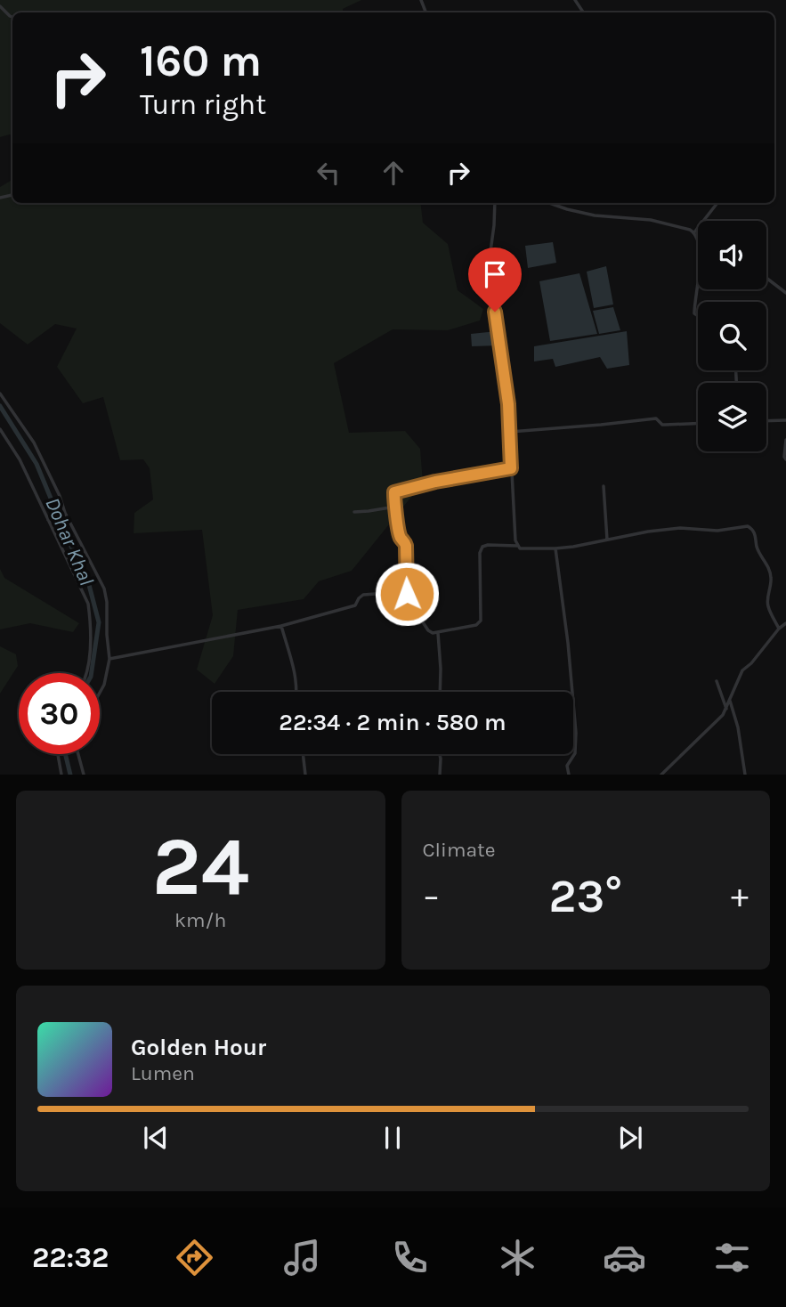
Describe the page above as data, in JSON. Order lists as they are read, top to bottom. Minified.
{"water":["Dohar Khal"],"page":{"turn":["160 m","Turn right"],"limit":"30","trip":"22:34 · 2 min · 580 m","tile":[["24","km/h"],"Climate"],"heat":["−","23°","+"],"song":["Golden Hour","Lumen"],"tabs":"22:32"}}
